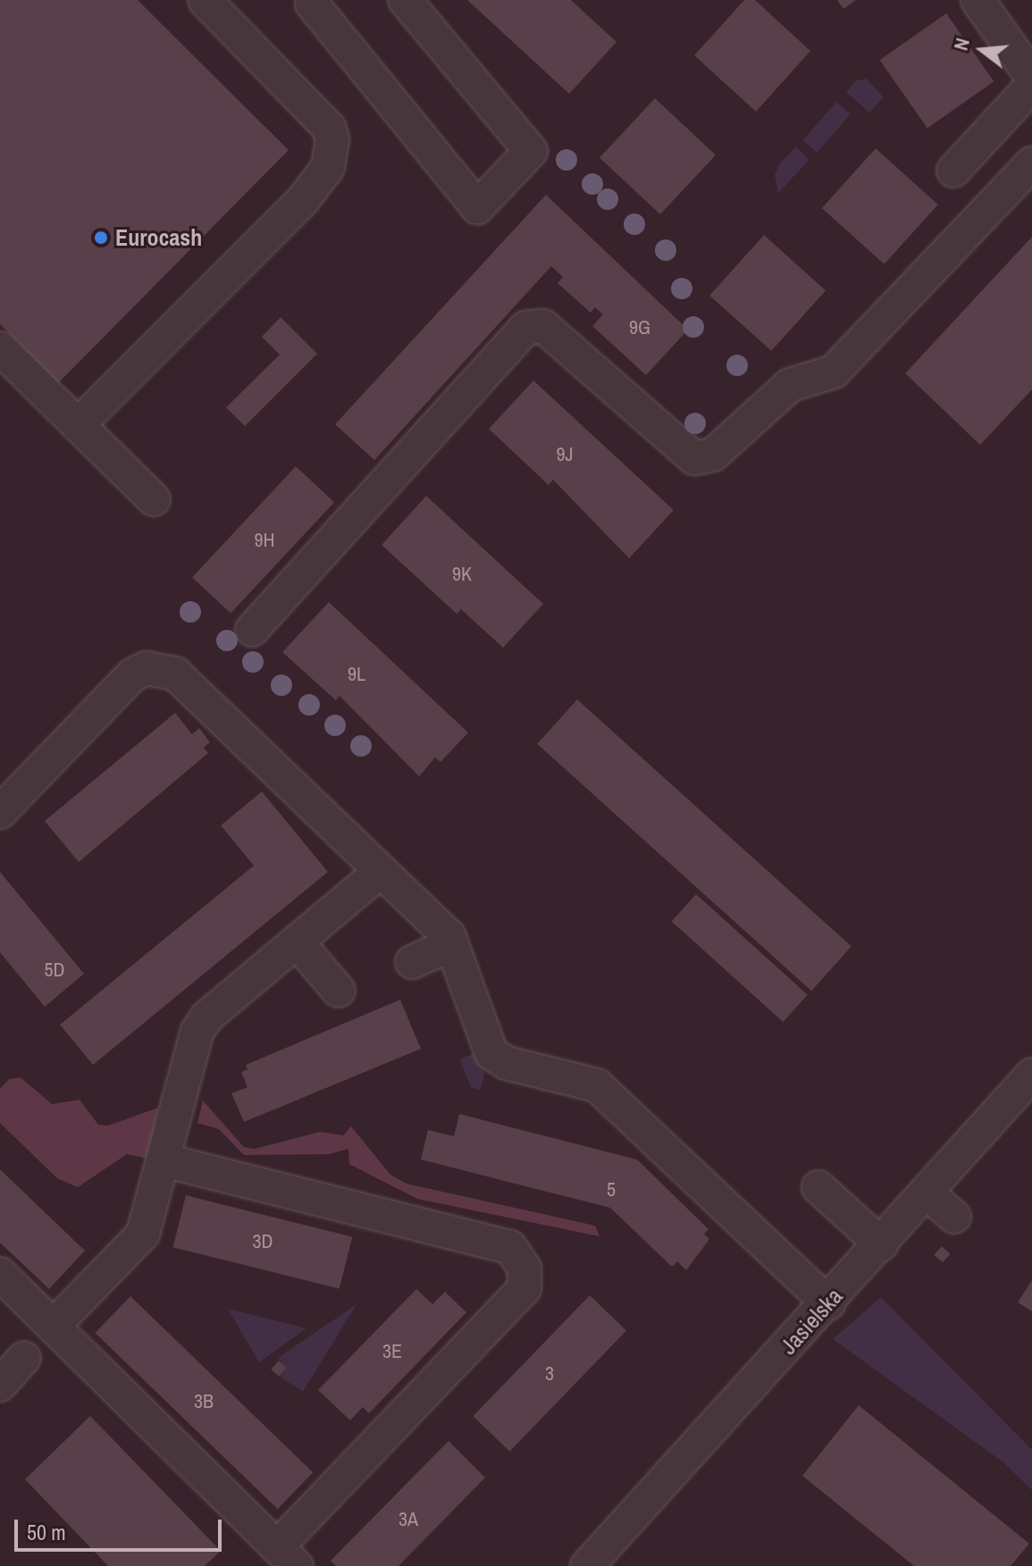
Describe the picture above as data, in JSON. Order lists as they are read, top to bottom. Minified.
{"streets":{"street":["Jasielska"]},"places":["Eurocash"],"house_numbers":["9G","9J","9H","9K","9L","5D","5","3D","3E","3","3B","3A"],"scale_bar":"50 m","north":"left"}
